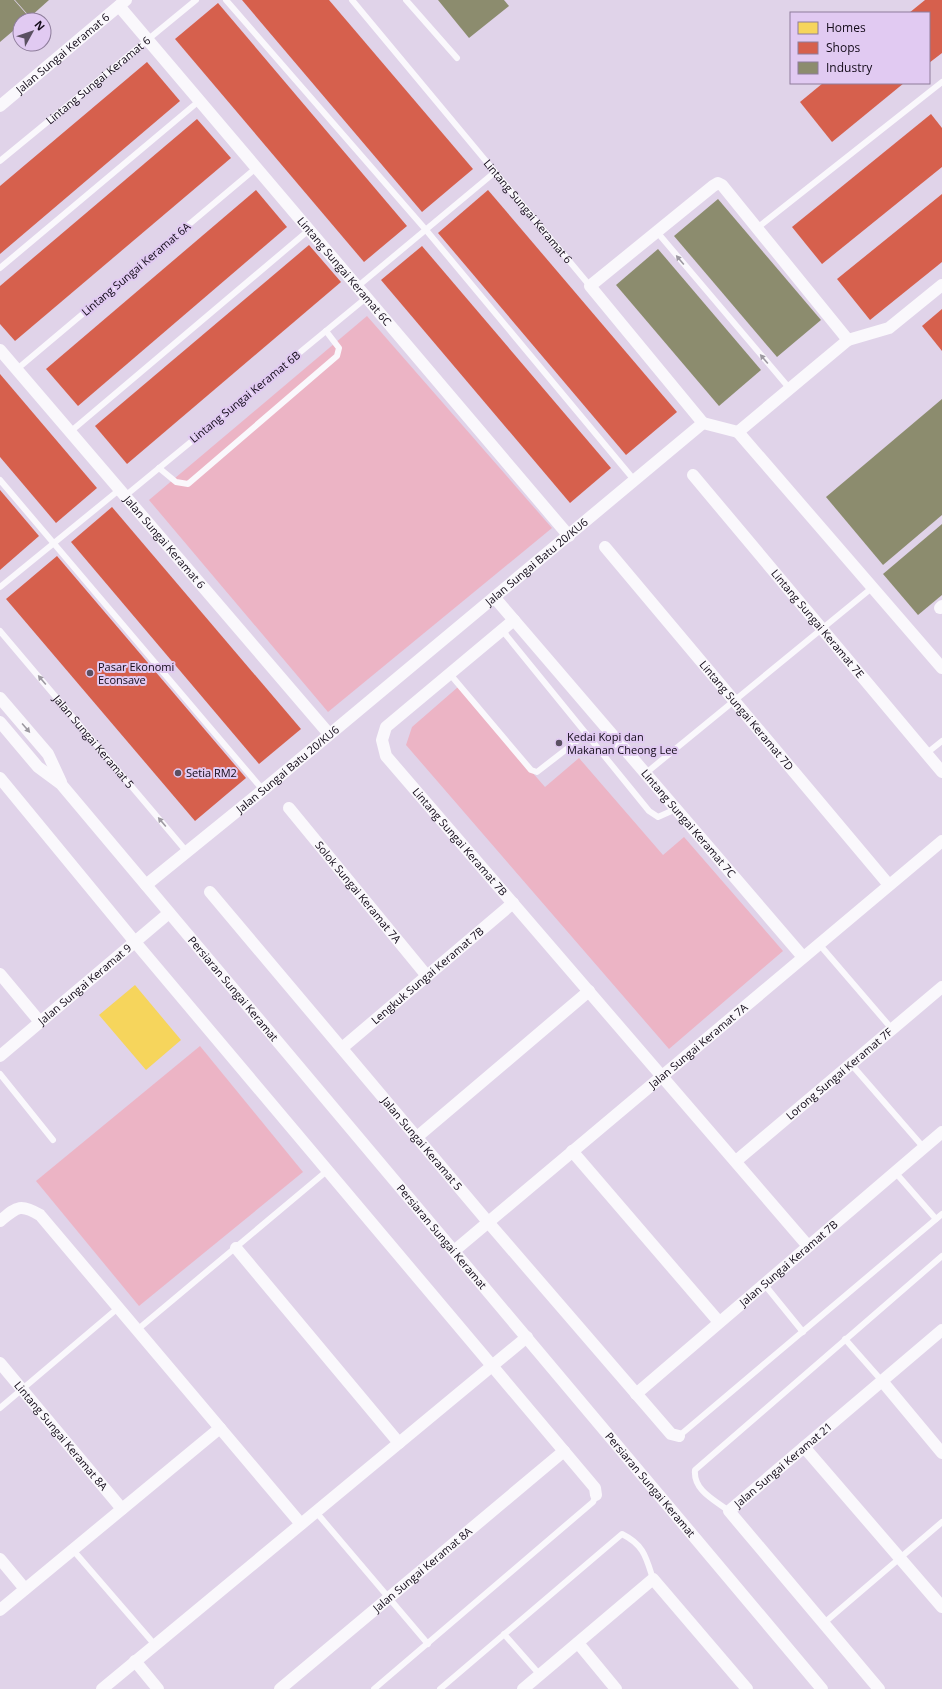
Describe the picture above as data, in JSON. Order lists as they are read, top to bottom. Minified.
{"streets":{"street":["Jalan Sungai Keramat 6","Lintang Sungai Keramat 6","Lintang Sungai Keramat 6C","Jalan Sungai Batu 20/KU6","Lintang Sungai Keramat 7E","Lintang Sungai Keramat 7D","Jalan Sungai Keramat 5","Lintang Sungai Keramat 7C","Lintang Sungai Keramat 7B","Solok Sungai Keramat 7A","Lengkuk Sungai Keramat 7B","Jalan Sungai Keramat 9","Persiaran Sungai Keramat","Jalan Sungai Keramat 7A","Lorong Sungai Keramat 7F","Jalan Sungai Keramat 7B","Lintang Sungai Keramat 8A","Jalan Sungai Keramat 21","Jalan Sungai Keramat 8A"],"lane":["Lintang Sungai Keramat 6A","Lintang Sungai Keramat 6B"]},"crossings":[["Jalan Sungai Keramat 6","Lintang Sungai Keramat 6A"],["Jalan Sungai Keramat 6","Lintang Sungai Keramat 6C"],["Jalan Sungai Keramat 6","Lintang Sungai Keramat 6B"],["Jalan Sungai Keramat 6","Jalan Sungai Batu 20/KU6"],["Lintang Sungai Keramat 6","Lintang Sungai Keramat 6C"],["Lintang Sungai Keramat 6","Jalan Sungai Batu 20/KU6"],["Lintang Sungai Keramat 6A","Lintang Sungai Keramat 6C"],["Lintang Sungai Keramat 6C","Lintang Sungai Keramat 6B"],["Lintang Sungai Keramat 6C","Jalan Sungai Batu 20/KU6"],["Jalan Sungai Batu 20/KU6","Jalan Sungai Keramat 5"],["Jalan Sungai Batu 20/KU6","Lintang Sungai Keramat 7C"],["Jalan Sungai Batu 20/KU6","Persiaran Sungai Keramat"],["Lintang Sungai Keramat 7D","Jalan Sungai Keramat 7A"],["Jalan Sungai Keramat 5","Lengkuk Sungai Keramat 7B"],["Jalan Sungai Keramat 5","Jalan Sungai Keramat 7A"],["Jalan Sungai Keramat 5","Jalan Sungai Keramat 7B"],["Lintang Sungai Keramat 7C","Lintang Sungai Keramat 7B"],["Lintang Sungai Keramat 7C","Jalan Sungai Keramat 7A"],["Lintang Sungai Keramat 7B","Lengkuk Sungai Keramat 7B"],["Lintang Sungai Keramat 7B","Jalan Sungai Keramat 7A"],["Lintang Sungai Keramat 7B","Lorong Sungai Keramat 7F"],["Lintang Sungai Keramat 7B","Jalan Sungai Keramat 7B"],["Solok Sungai Keramat 7A","Lengkuk Sungai Keramat 7B"],["Jalan Sungai Keramat 9","Persiaran Sungai Keramat"],["Persiaran Sungai Keramat","Jalan Sungai Keramat 7A"]],"places":["Pasar Ekonomi Econsave","Kedai Kopi dan Makanan Cheong Lee","Setia RM2"],"legend":["Homes","Shops","Industry"],"north":"top right"}
